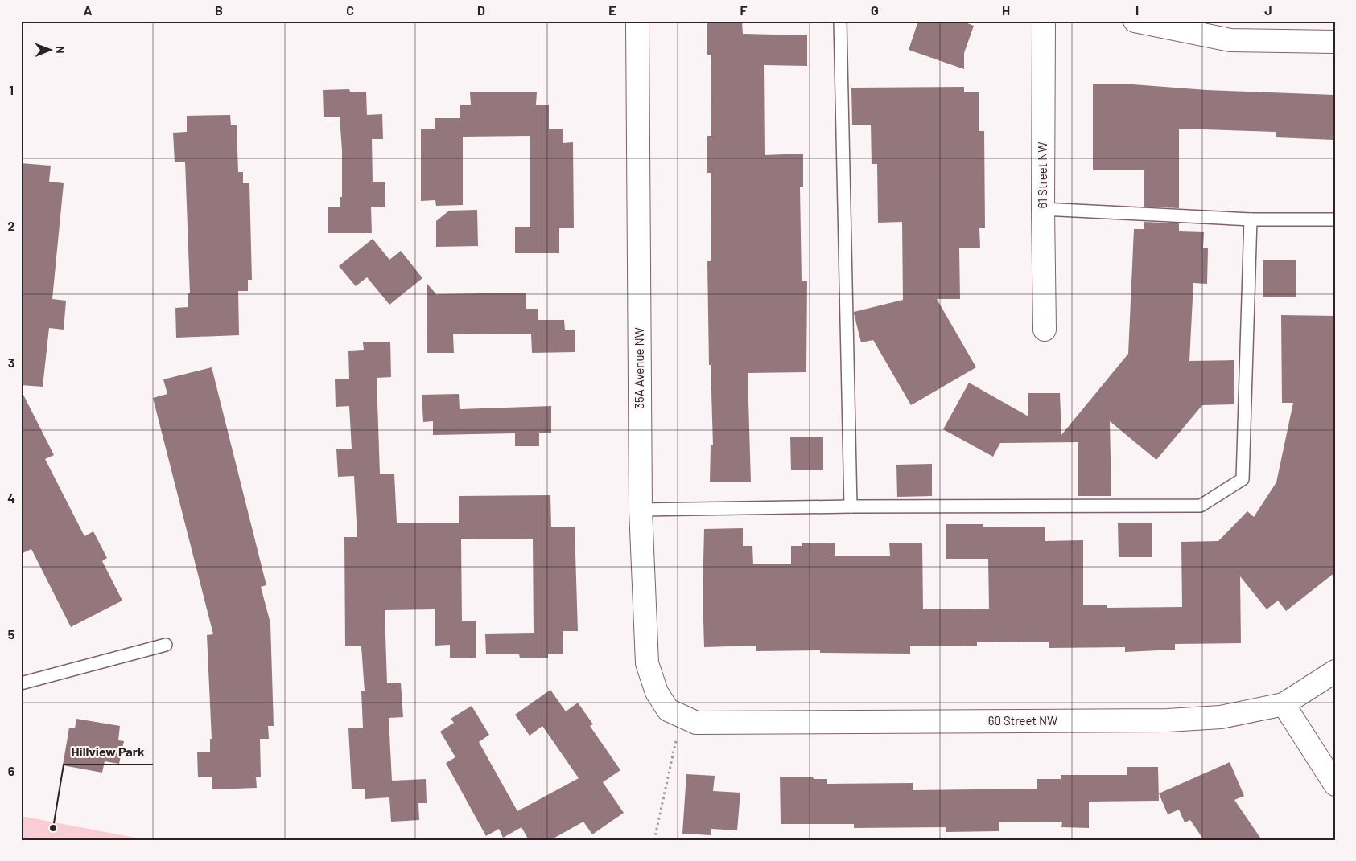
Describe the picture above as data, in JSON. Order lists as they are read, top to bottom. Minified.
{"streets":{"street":["61 Street NW","35A Avenue NW","60 Street NW"]},"crossings":[["35A Avenue NW","60 Street NW"]],"places":["Hillview Park"],"north":"right","grid":{"columns":["A","B","C","D","E","F","G","H","I","J"],"rows":["1","2","3","4","5","6"]}}
